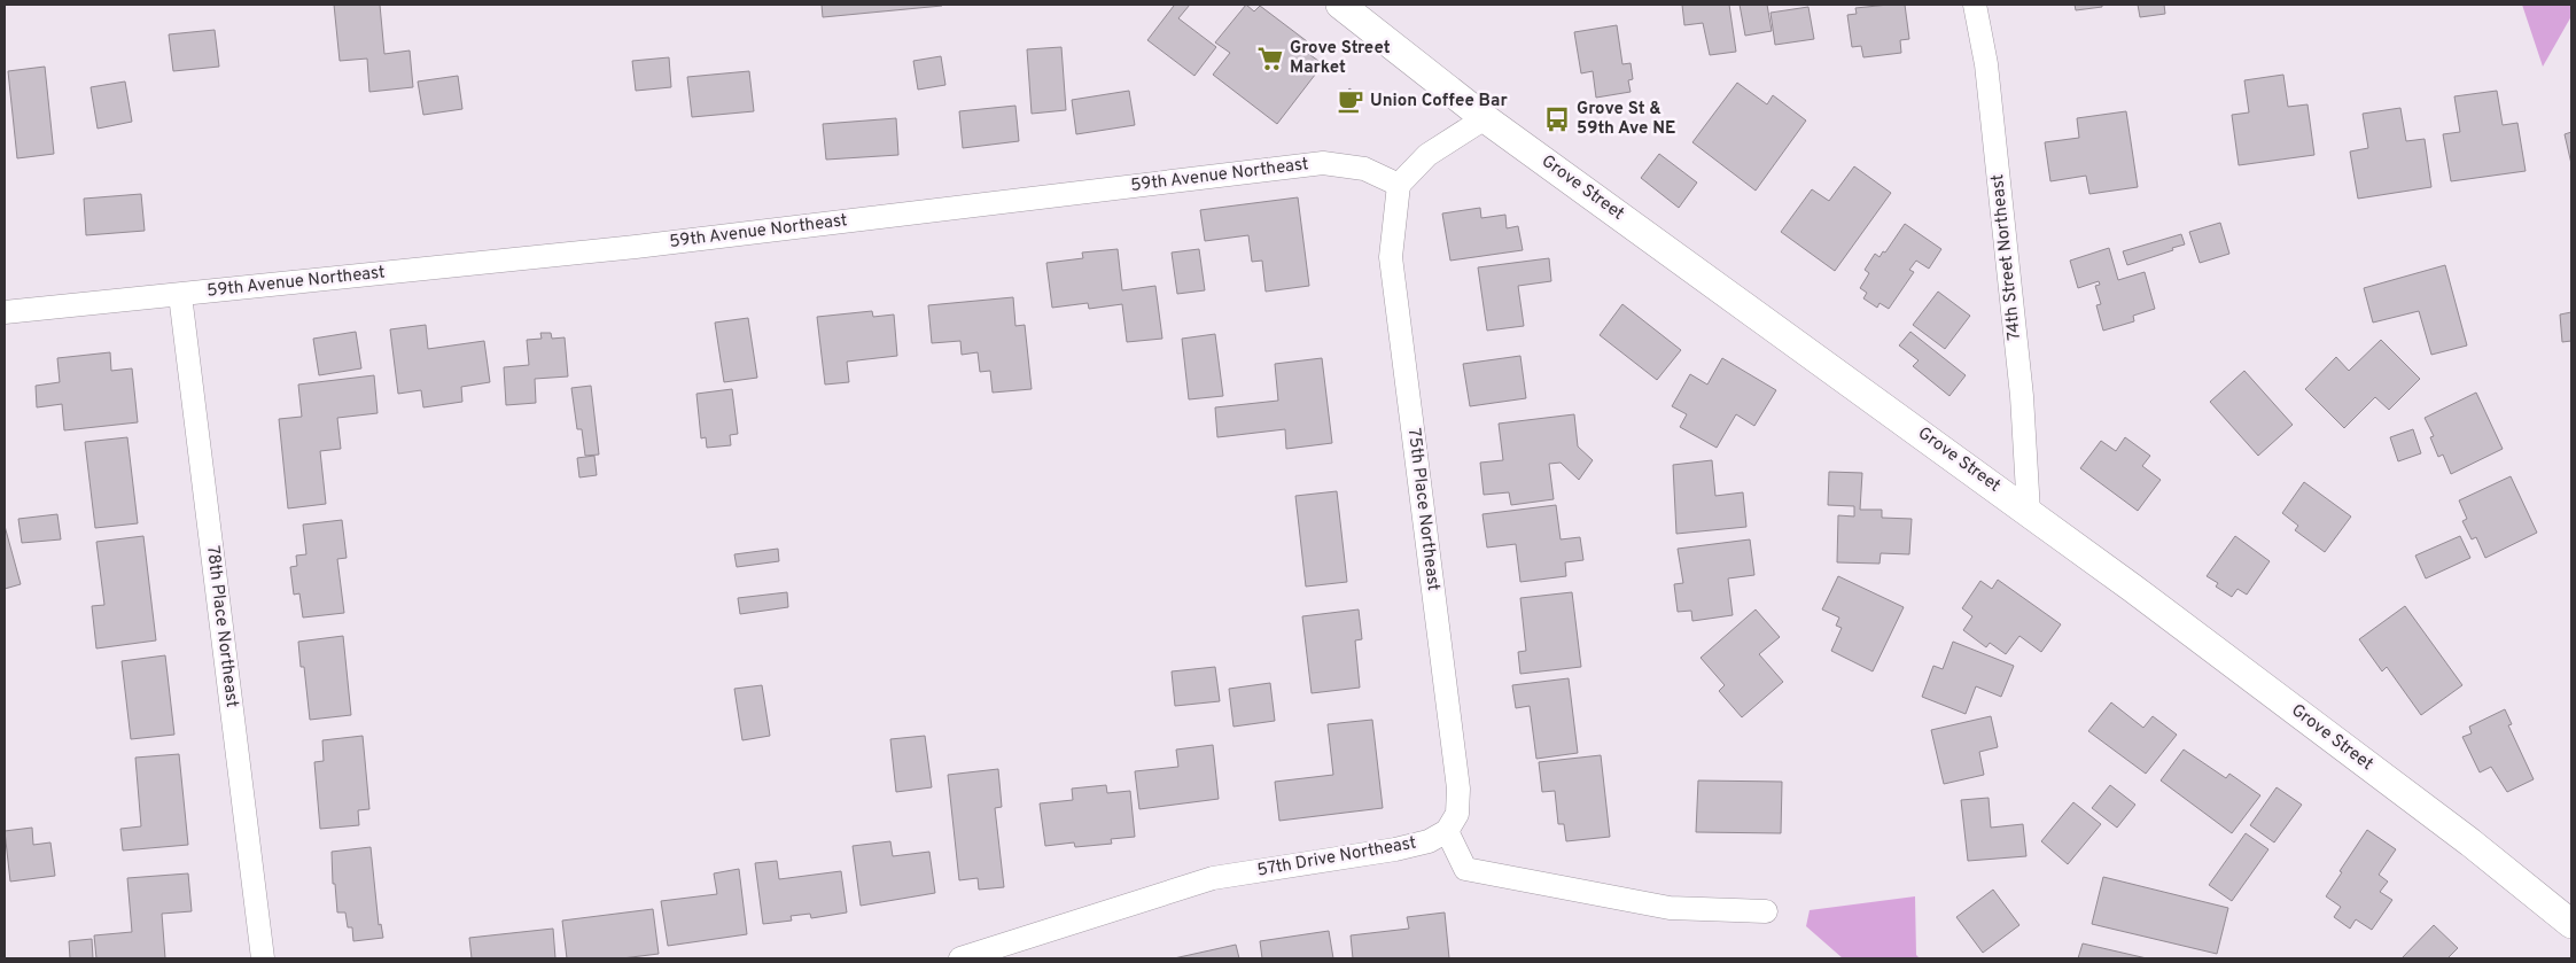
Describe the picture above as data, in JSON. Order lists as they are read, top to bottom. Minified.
{"streets":{"street":["59th Avenue Northeast","Grove Street","74th Street Northeast","75th Place Northeast","78th Place Northeast","57th Drive Northeast"]},"crossings":[["59th Avenue Northeast","75th Place Northeast"],["59th Avenue Northeast","78th Place Northeast"],["Grove Street","74th Street Northeast"],["75th Place Northeast","57th Drive Northeast"]],"places":{"supermarket":["Grove Street Market"],"cafe":["Union Coffee Bar"],"bus stop":["Grove St & 59th Ave NE"]}}
